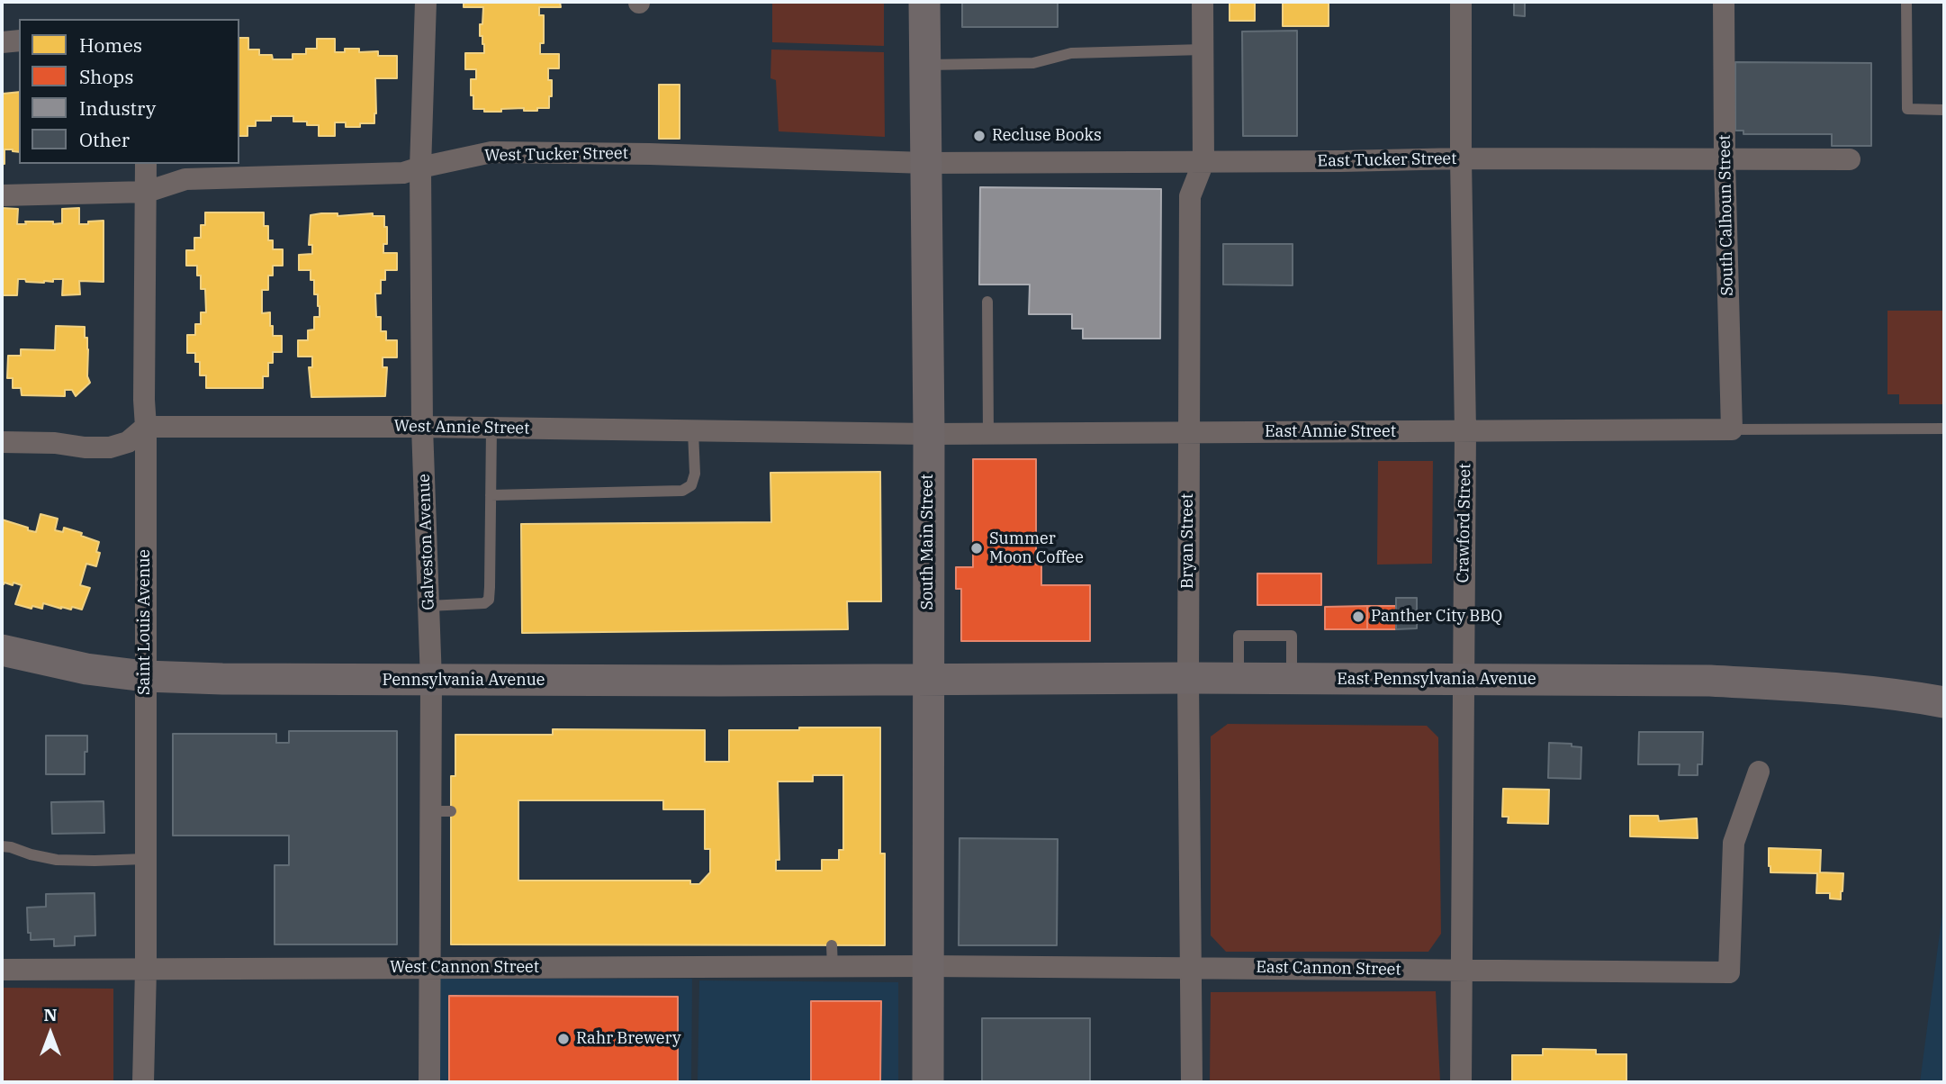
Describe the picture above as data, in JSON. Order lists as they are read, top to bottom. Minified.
{"streets":{"street":["West Tucker Street","East Tucker Street","South Calhoun Street","West Annie Street","East Annie Street","Crawford Street","Bryan Street","Galveston Avenue","South Main Street","Saint Louis Avenue","East Pennsylvania Avenue","Pennsylvania Avenue","West Cannon Street","East Cannon Street"]},"crossings":[["West Tucker Street","East Tucker Street"],["West Tucker Street","Galveston Avenue"],["West Tucker Street","South Main Street"],["West Tucker Street","Saint Louis Avenue"],["East Tucker Street","South Calhoun Street"],["East Tucker Street","Crawford Street"],["East Tucker Street","Bryan Street"],["East Tucker Street","South Main Street"],["South Calhoun Street","East Annie Street"],["West Annie Street","East Annie Street"],["West Annie Street","Galveston Avenue"],["West Annie Street","South Main Street"],["West Annie Street","Saint Louis Avenue"],["East Annie Street","Crawford Street"],["East Annie Street","Bryan Street"],["East Annie Street","South Main Street"],["Crawford Street","East Pennsylvania Avenue"],["Crawford Street","East Cannon Street"],["Bryan Street","East Pennsylvania Avenue"],["Bryan Street","East Cannon Street"],["Galveston Avenue","Pennsylvania Avenue"],["Galveston Avenue","West Cannon Street"],["South Main Street","East Pennsylvania Avenue"],["South Main Street","Pennsylvania Avenue"],["South Main Street","West Cannon Street"],["South Main Street","East Cannon Street"],["Saint Louis Avenue","Pennsylvania Avenue"],["Saint Louis Avenue","West Cannon Street"],["East Pennsylvania Avenue","Pennsylvania Avenue"],["West Cannon Street","East Cannon Street"]],"places":["Recluse Books","Summer Moon Coffee","Panther City BBQ","Rahr Brewery"],"legend":["Homes","Shops","Industry","Other"],"north":"top"}
